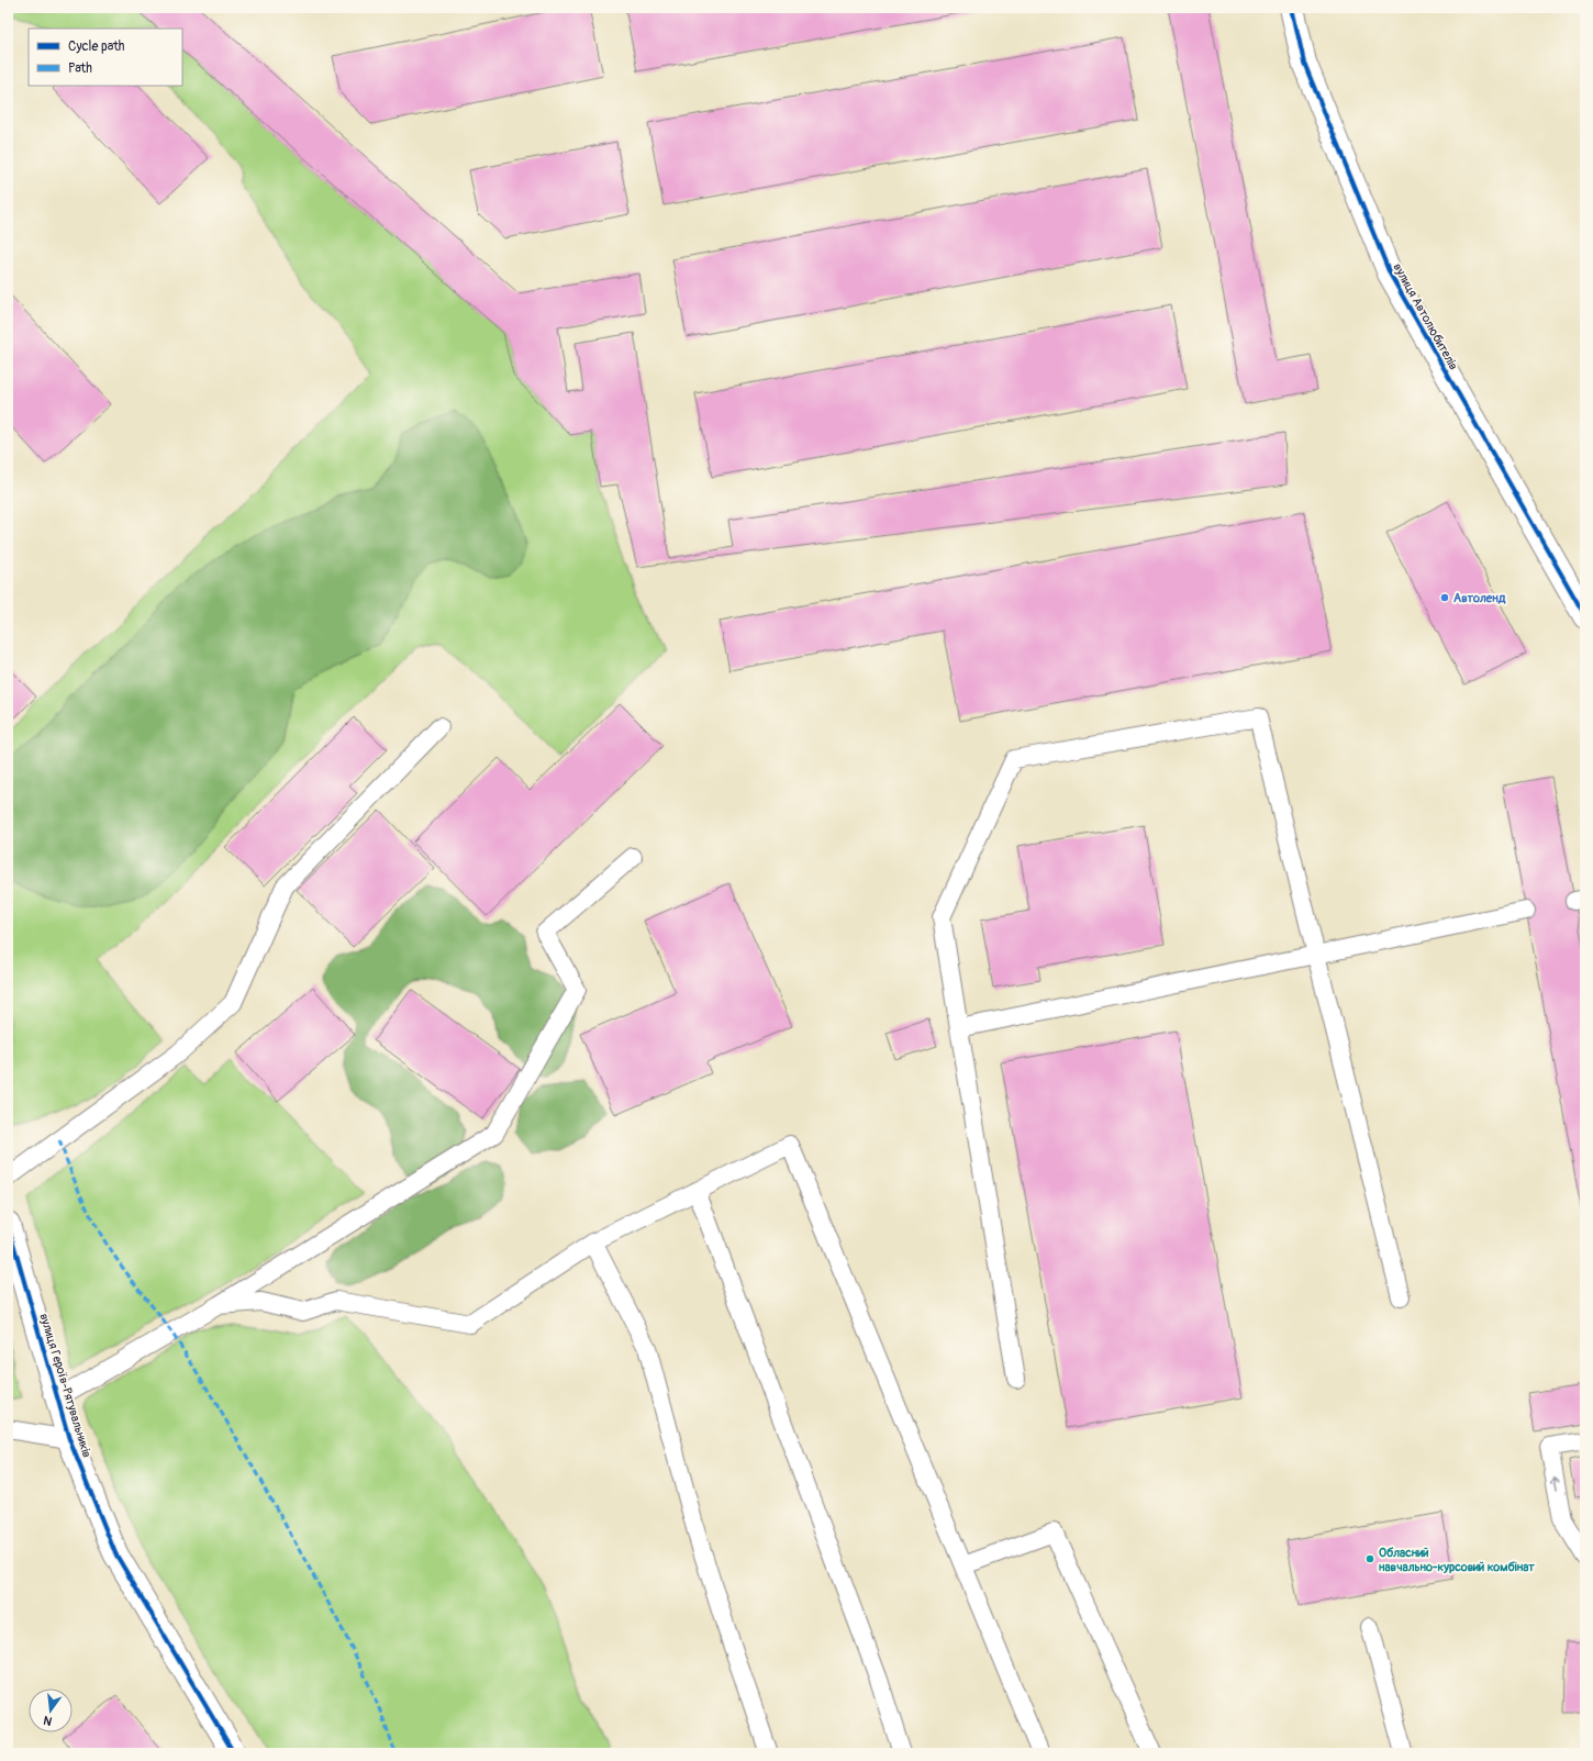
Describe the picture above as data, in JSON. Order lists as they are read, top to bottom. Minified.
{"streets":{"street":["вулиця Автолюбителів","вулиця Героїв-Рятувальників"]},"places":["Автоленд","Обласний навчально-курсовий комбінат"],"legend":["Cycle path","Path"],"north":"bottom"}
